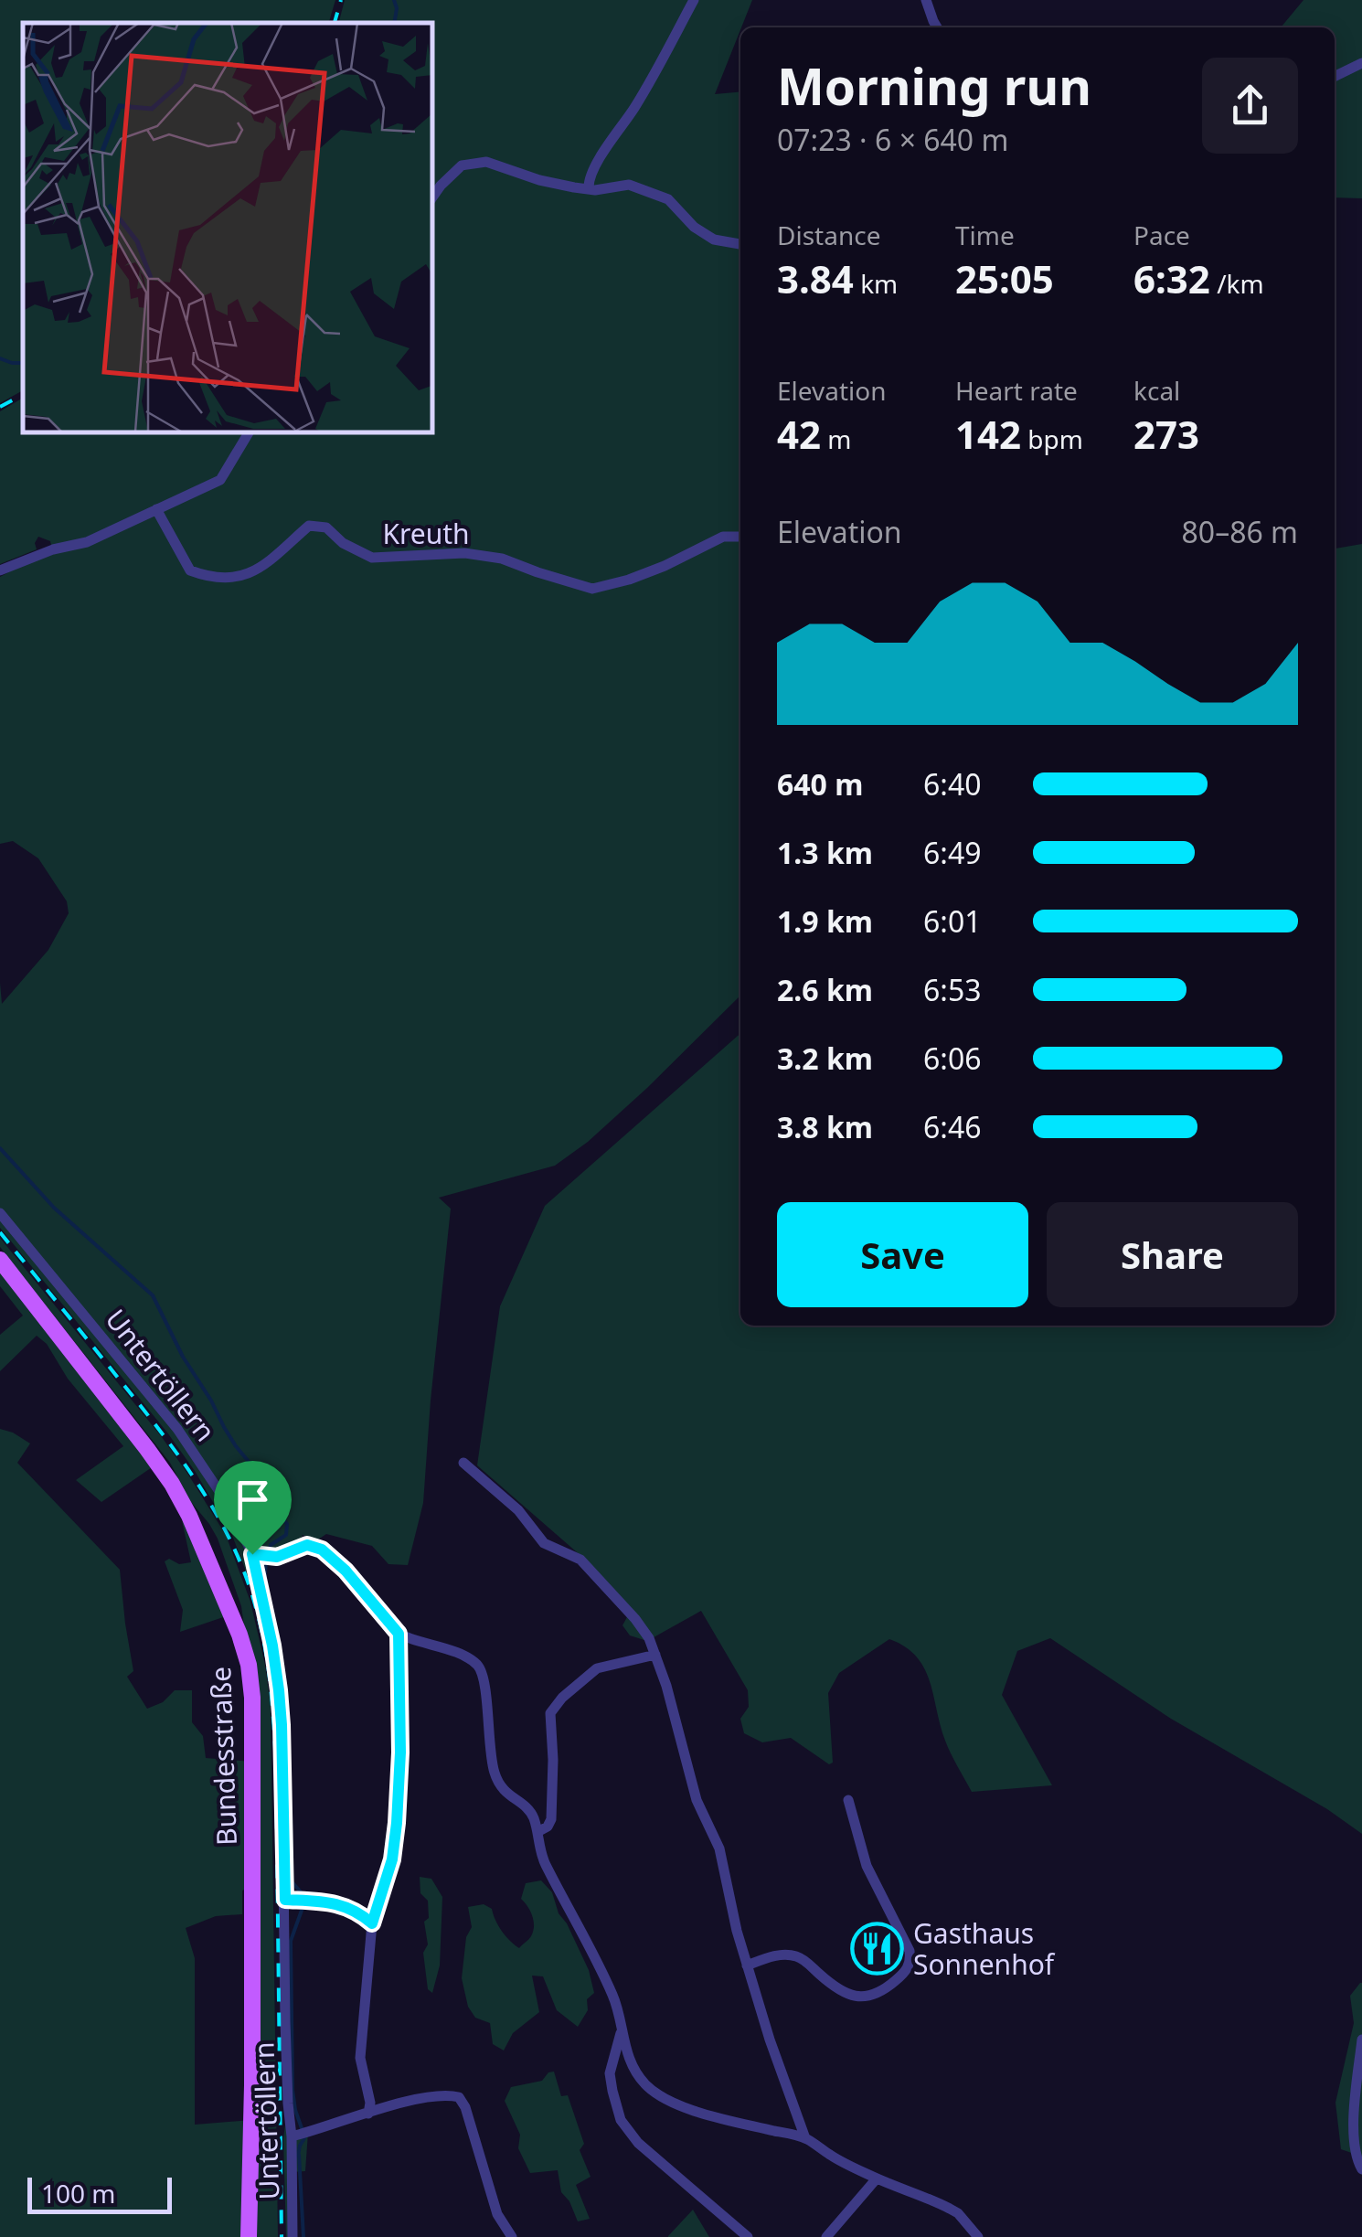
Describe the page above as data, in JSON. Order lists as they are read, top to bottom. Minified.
{"streets":{"main road":["Bundesstraße"],"street":["Kreuth","Untertöllern"]},"places":{"restaurant":["Gasthaus Sonnenhof"]},"scale_bar":"100 m","page":{"heading":["Morning run","07:23 · 6 × 640 m"],"stats":[["Distance","3.84 km"],["Time","25:05"],["Pace","6:32 /km"],["Elevation","42 m"],["Heart rate","142 bpm"],["kcal","273"]],"chart":["Elevation","80–86 m"],"list":[{"name":"640 m","note":"6:40"},{"name":"1.3 km","note":"6:49"},{"name":"1.9 km","note":"6:01"},{"name":"2.6 km","note":"6:53"},{"name":"3.2 km","note":"6:06"},{"name":"3.8 km","note":"6:46"}],"buttons":["Save","Share"],"scale":"100 m"}}
